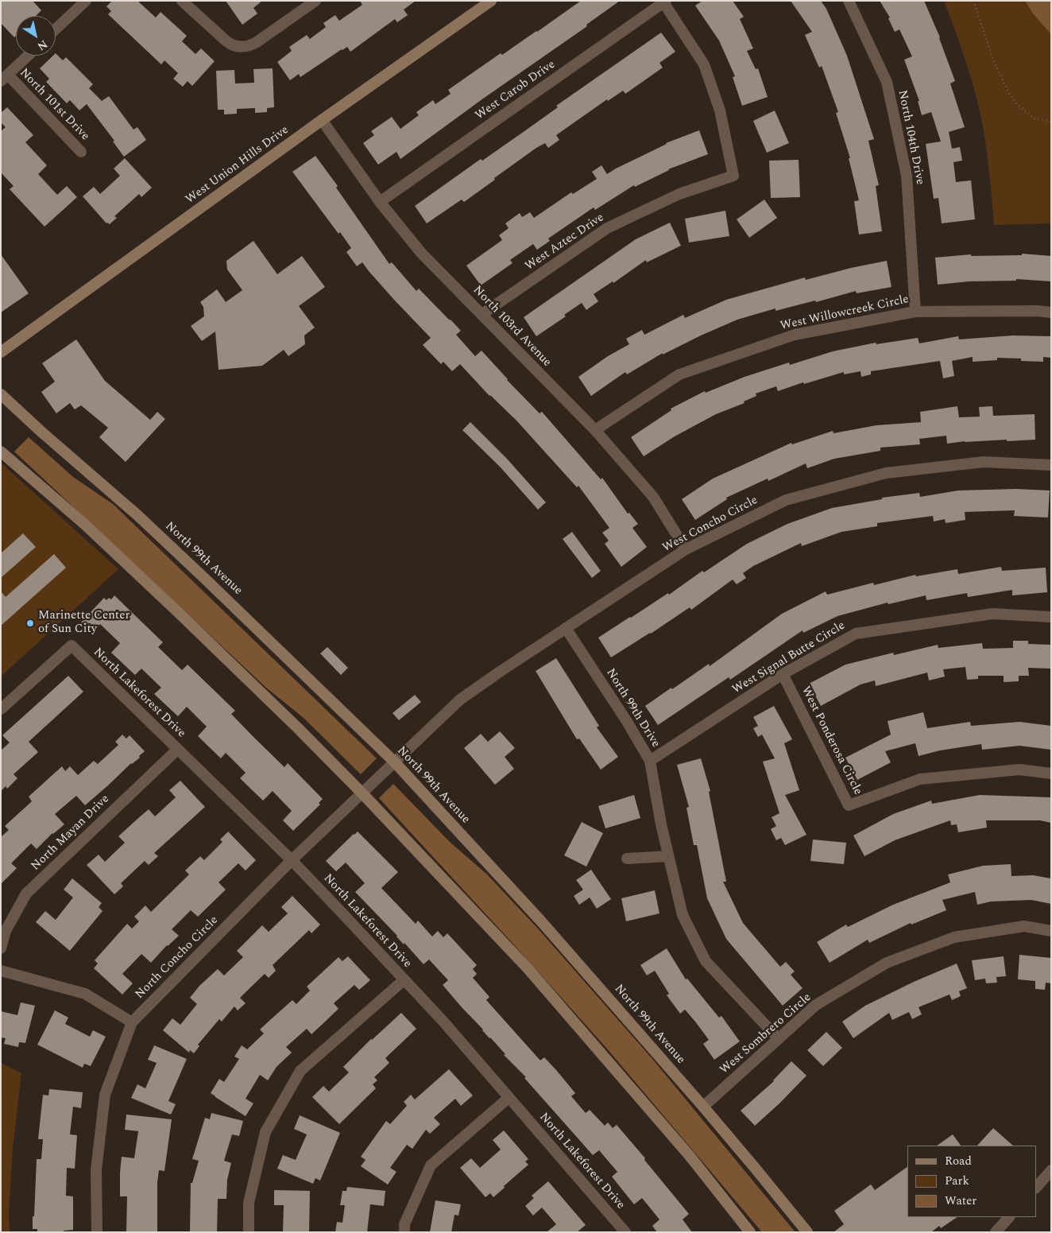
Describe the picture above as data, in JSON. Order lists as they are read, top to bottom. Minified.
{"streets":{"main road":["West Union Hills Drive","North 99th Avenue"],"street":["West Carob Drive","North 101st Drive","North 104th Drive","West Aztec Drive","West Willowcreek Circle","North 103rd Avenue","West Concho Circle","West Signal Butte Circle","North Lakeforest Drive","North 99th Drive","West Ponderosa Circle","North Mayan Drive","North Concho Circle","West Sombrero Circle"]},"crossings":[["West Carob Drive","West Aztec Drive"],["West Carob Drive","North 103rd Avenue"],["North 104th Drive","West Willowcreek Circle"],["West Union Hills Drive","North 103rd Avenue"],["West Aztec Drive","North 103rd Avenue"],["West Willowcreek Circle","North 103rd Avenue"],["North 103rd Avenue","West Concho Circle"],["West Concho Circle","North 99th Avenue"],["West Concho Circle","North 99th Drive"],["West Concho Circle","North Concho Circle"],["North 99th Avenue","North Concho Circle"],["North 99th Avenue","West Sombrero Circle"],["West Signal Butte Circle","North 99th Drive"],["West Signal Butte Circle","West Ponderosa Circle"],["North Lakeforest Drive","North Mayan Drive"],["North Lakeforest Drive","North Concho Circle"],["North 99th Drive","West Sombrero Circle"]],"places":["Marinette Center of Sun City"],"legend":["Road","Park","Water"],"north":"bottom right"}
